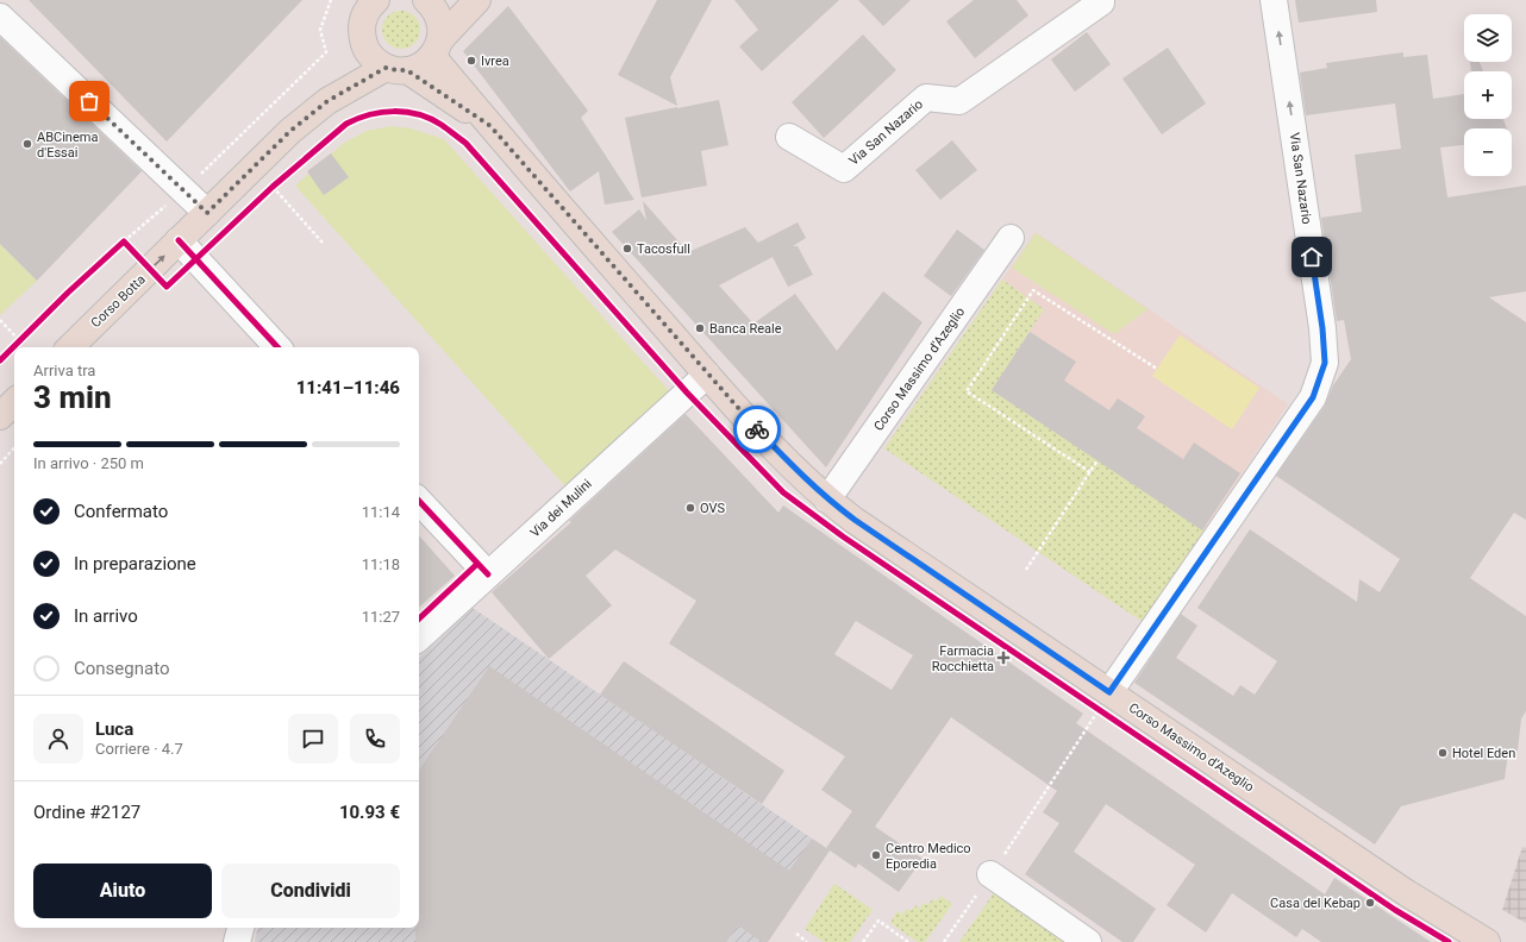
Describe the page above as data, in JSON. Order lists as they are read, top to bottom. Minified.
{"streets":{"main road":["Corso Botta","Corso Massimo d'Azeglio"],"street":["Via San Nazario","Via dei Mulini"]},"crossings":[["Via San Nazario","Corso Massimo d'Azeglio"],["Corso Botta","Corso Massimo d'Azeglio"],["Corso Massimo d'Azeglio","Via dei Mulini"]],"one_way":["Via San Nazario"],"places":{"other":["Ivrea","ABCinema d'Essai","Tacosfull","Banca Reale","OVS","Hotel Eden","Centro Medico Eporedia","Casa del Kebap"],"health":["Farmacia Rocchietta"]},"page":{"map_buttons":["+","−"],"heading":["3 min","Arriva tra","11:41–11:46"],"panel":["Luca","Corriere · 4.7","Ordine #2127","10.93 €"],"bar":"In arrivo · 250 m","list":[["Confermato","11:14"],["In preparazione","11:18"],["In arrivo","11:27"],"Consegnato"],"buttons":["Aiuto","Condividi"]}}
